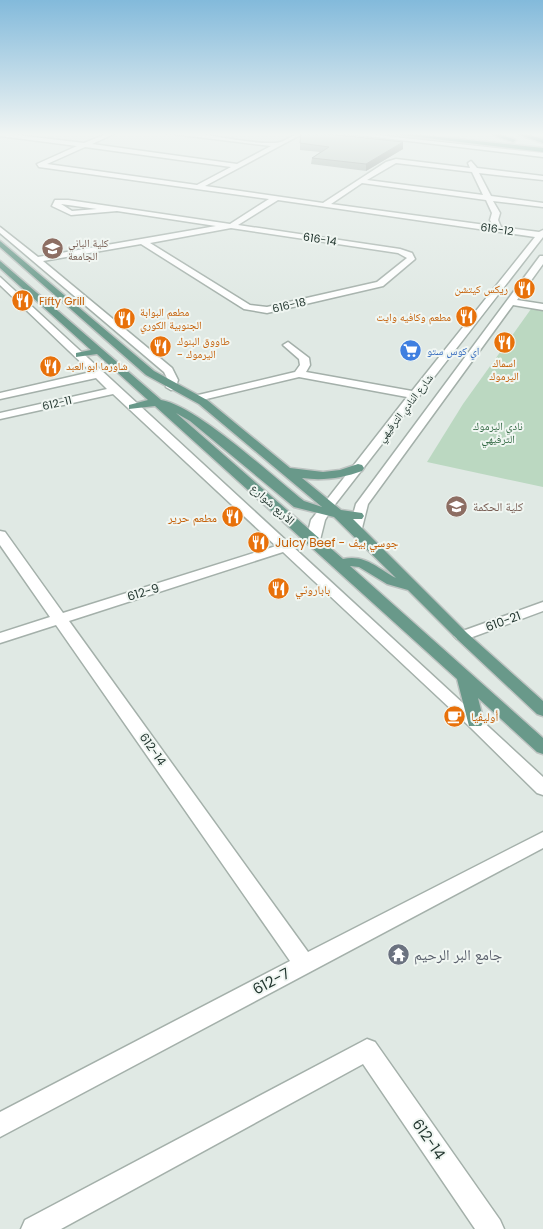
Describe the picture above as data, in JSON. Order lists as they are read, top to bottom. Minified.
{"streets":{"main road":["الأربع شوارع"],"street":["616-12","616-14","616-18","612-11","شارع النادي الترفيهي","612-9","610-21","612-14","612-7"]},"crossings":[["616-12","شارع النادي الترفيهي"],["616-14","616-18"],["شارع النادي الترفيهي","الأربع شوارع"],["612-9","612-14"],["612-14","612-7"]],"parks":["نادي اليرموك الترفيهي"],"places":{"school or university":["كلية الباني الجامعة","كلية الحكمة"],"restaurant":["ريكس كيتشن","Fifty Grill","مطعم وكافيه وايت","مطعم البوابة الجنوبية الكوري","اسماك اليرموك","طاووق البنوك - اليرموك","شاورما ابو العبد","مطعم حرير","Juicy Beef - جوسي بيف","باباروتي"],"supermarket":["اي كوس ستو"],"cafe":["أوليفيا"],"temple":["جامع البر الرحيم"]}}
